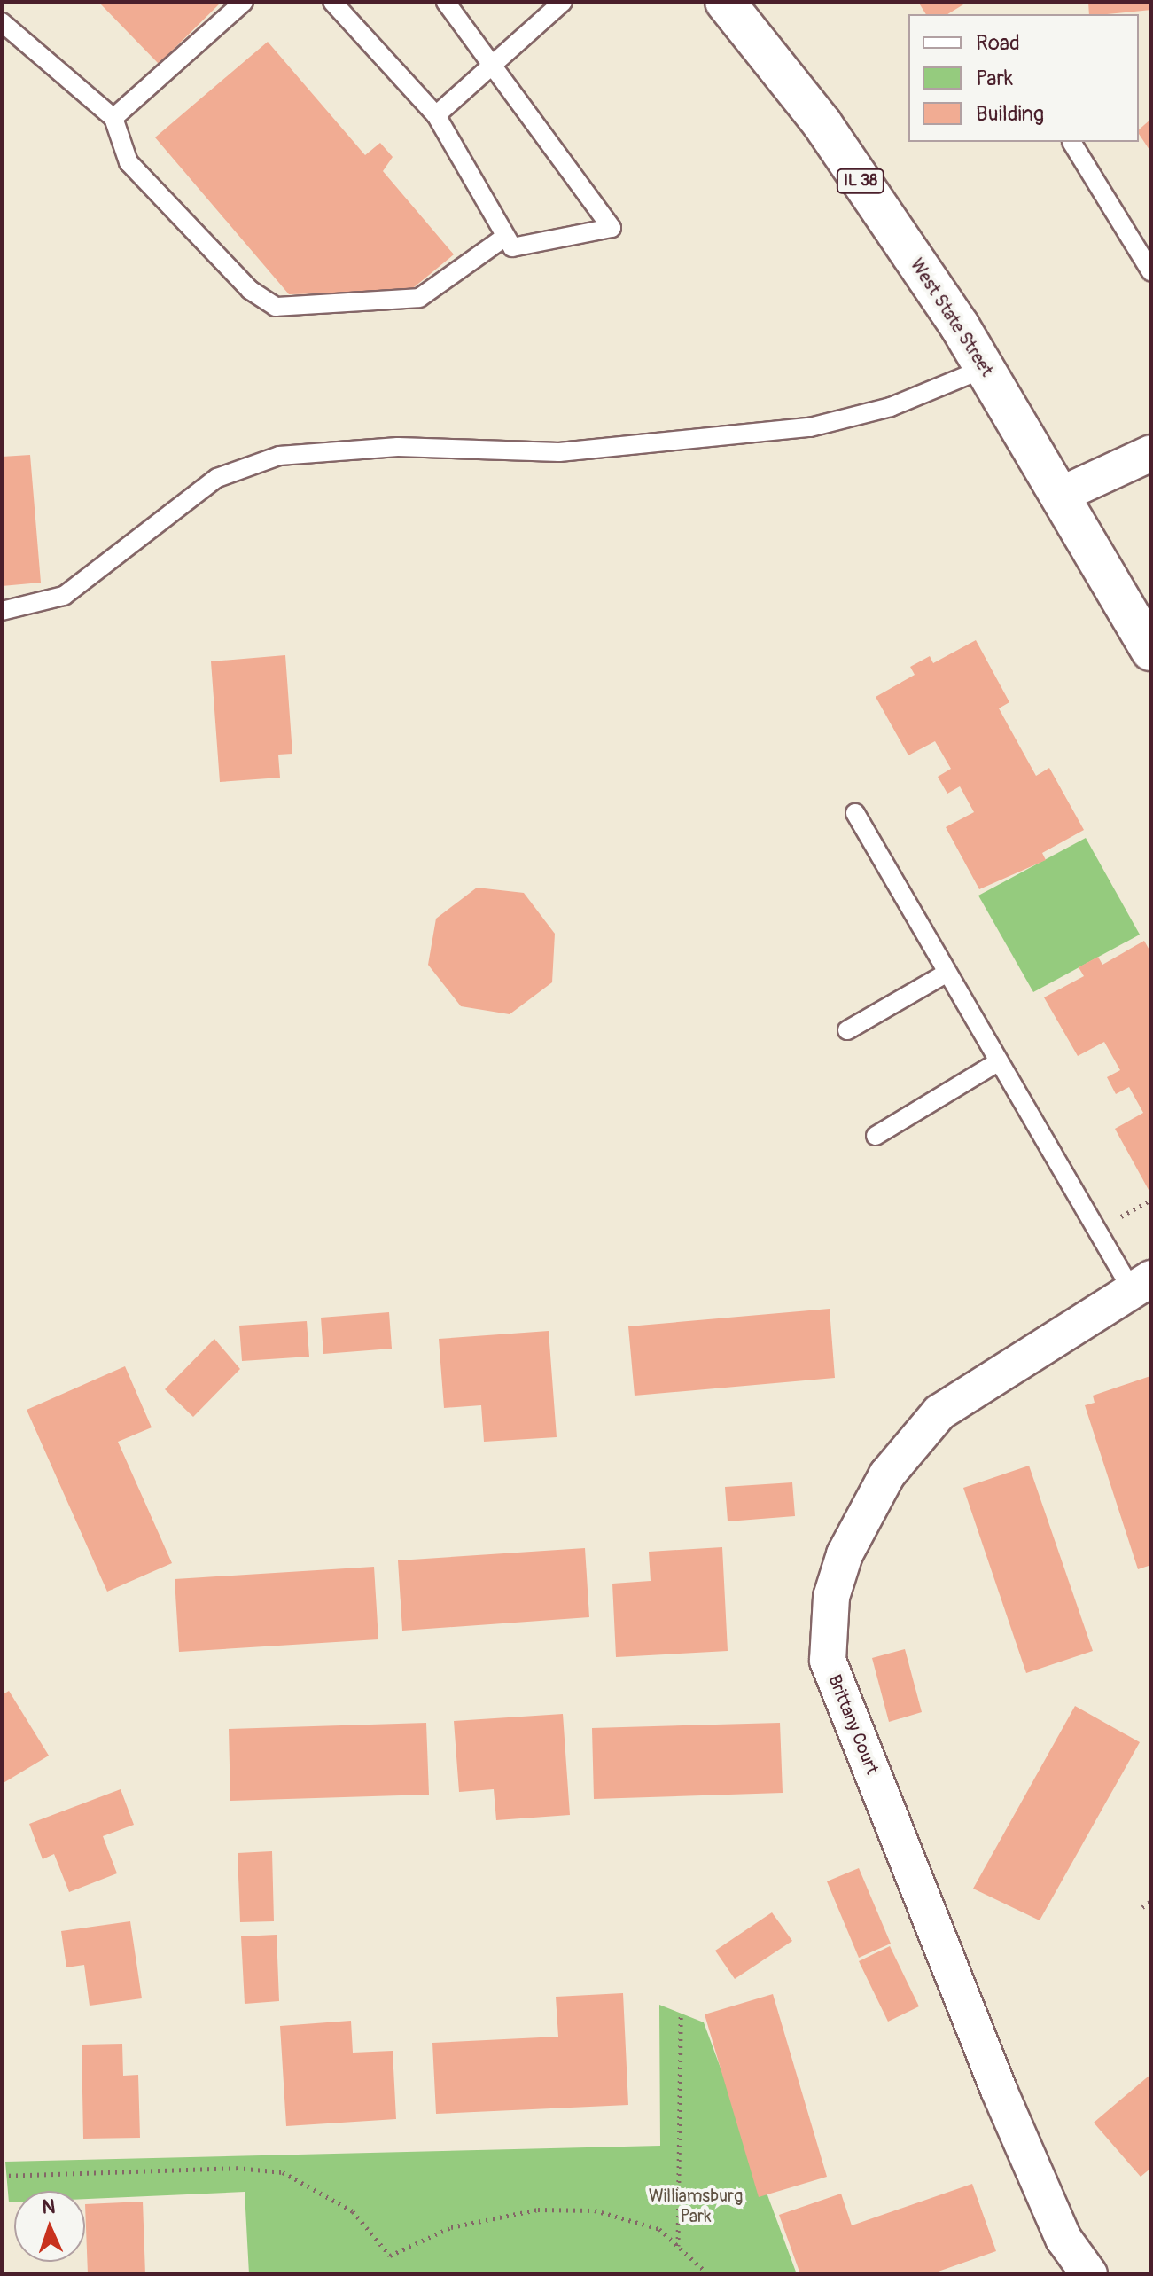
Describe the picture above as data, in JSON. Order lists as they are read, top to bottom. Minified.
{"streets":{"main road":["IL 38","West State Street"],"street":["Brittany Court"]},"parks":["Williamsburg Park"],"legend":["Road","Park","Building"],"north":"top"}
